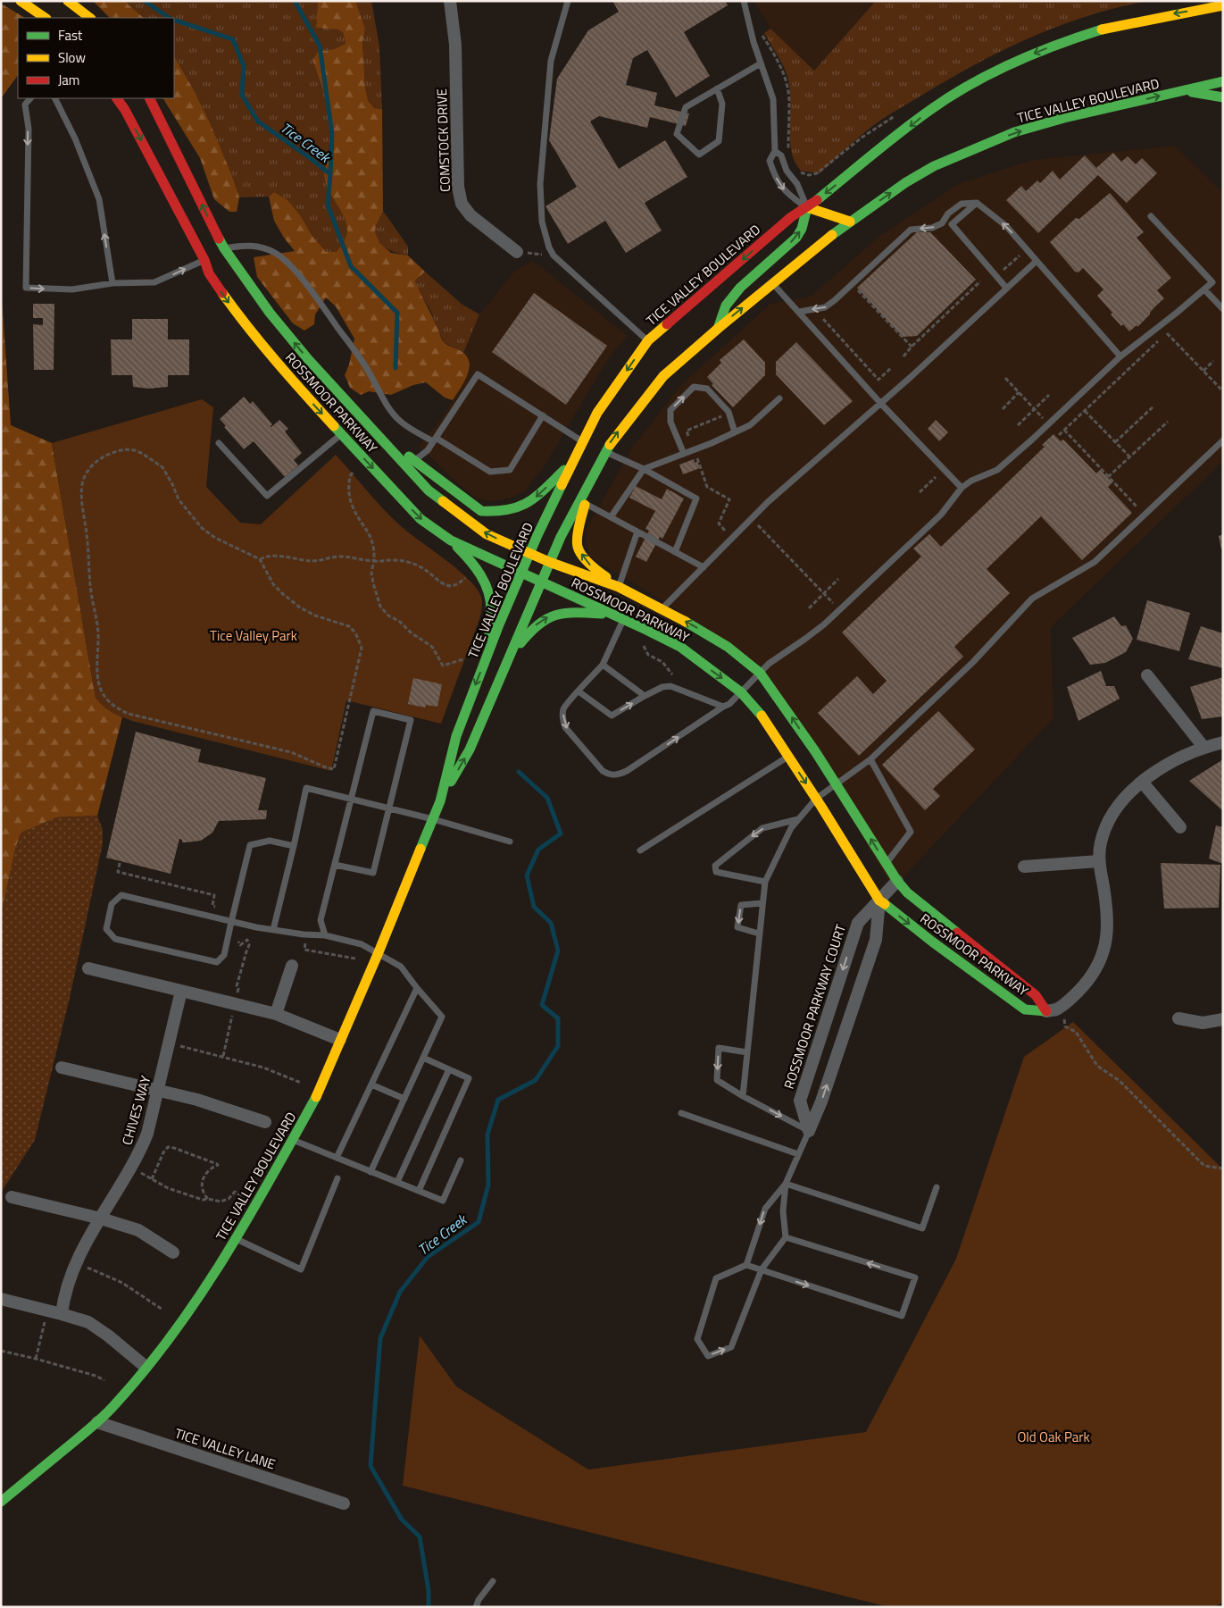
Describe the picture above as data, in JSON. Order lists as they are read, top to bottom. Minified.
{"streets":{"street":["TICE VALLEY BOULEVARD","COMSTOCK DRIVE","ROSSMOOR PARKWAY","ROSSMOOR PARKWAY COURT","CHIVES WAY","TICE VALLEY LANE"]},"crossings":[["TICE VALLEY BOULEVARD","ROSSMOOR PARKWAY"],["TICE VALLEY BOULEVARD","TICE VALLEY LANE"],["ROSSMOOR PARKWAY","ROSSMOOR PARKWAY COURT"]],"water":["Tice Creek"],"parks":["Tice Valley Park","Old Oak Park"],"legend":["Fast","Slow","Jam"]}
